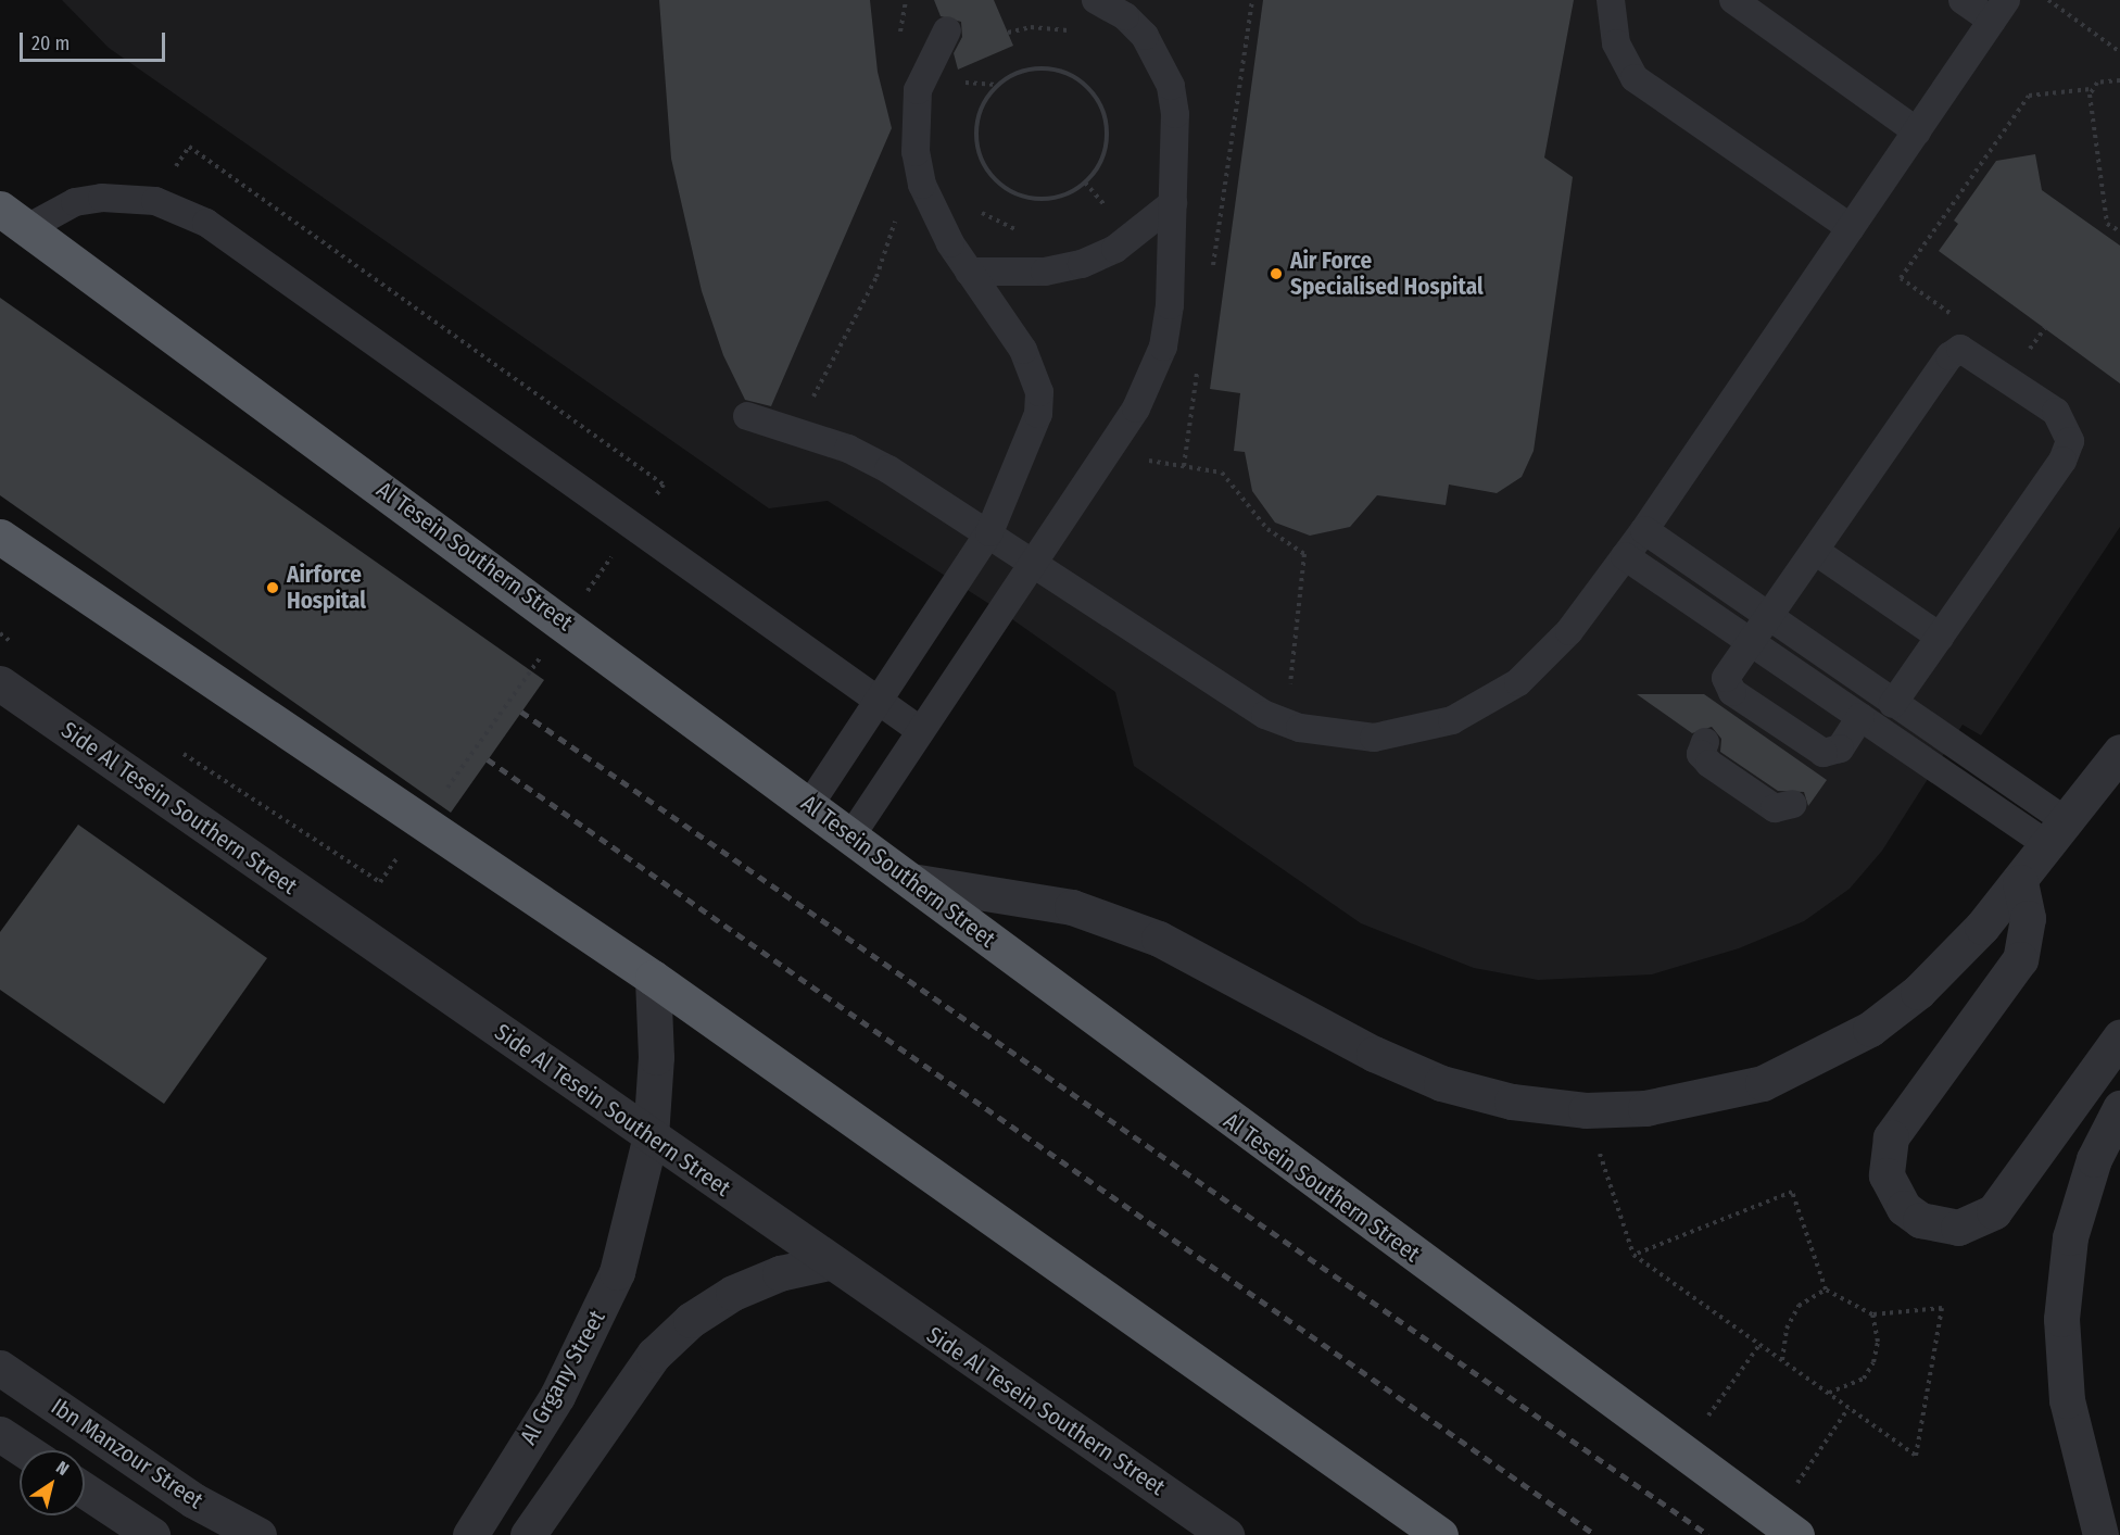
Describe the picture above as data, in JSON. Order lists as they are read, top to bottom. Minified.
{"streets":{"highway":["Al Tesein Southern Street"],"street":["Side Al Tesein Southern Street","Al Grgany Street","Ibn Manzour Street"]},"crossings":[["Side Al Tesein Southern Street","Al Grgany Street"]],"places":["Air Force Specialised Hospital","Airforce Hospital"],"scale_bar":"20 m","north":"top right"}
